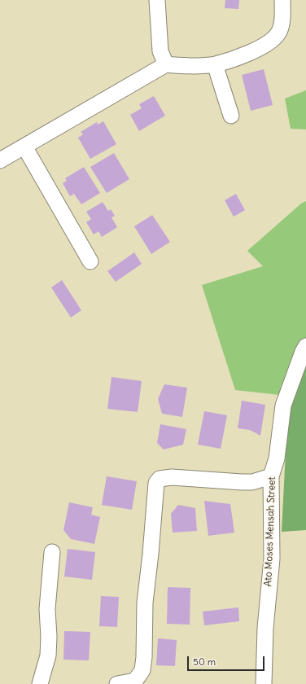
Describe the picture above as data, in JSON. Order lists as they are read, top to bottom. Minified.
{"streets":{"street":["Ato Moses Mensah Street"]},"scale_bar":"50 m"}
